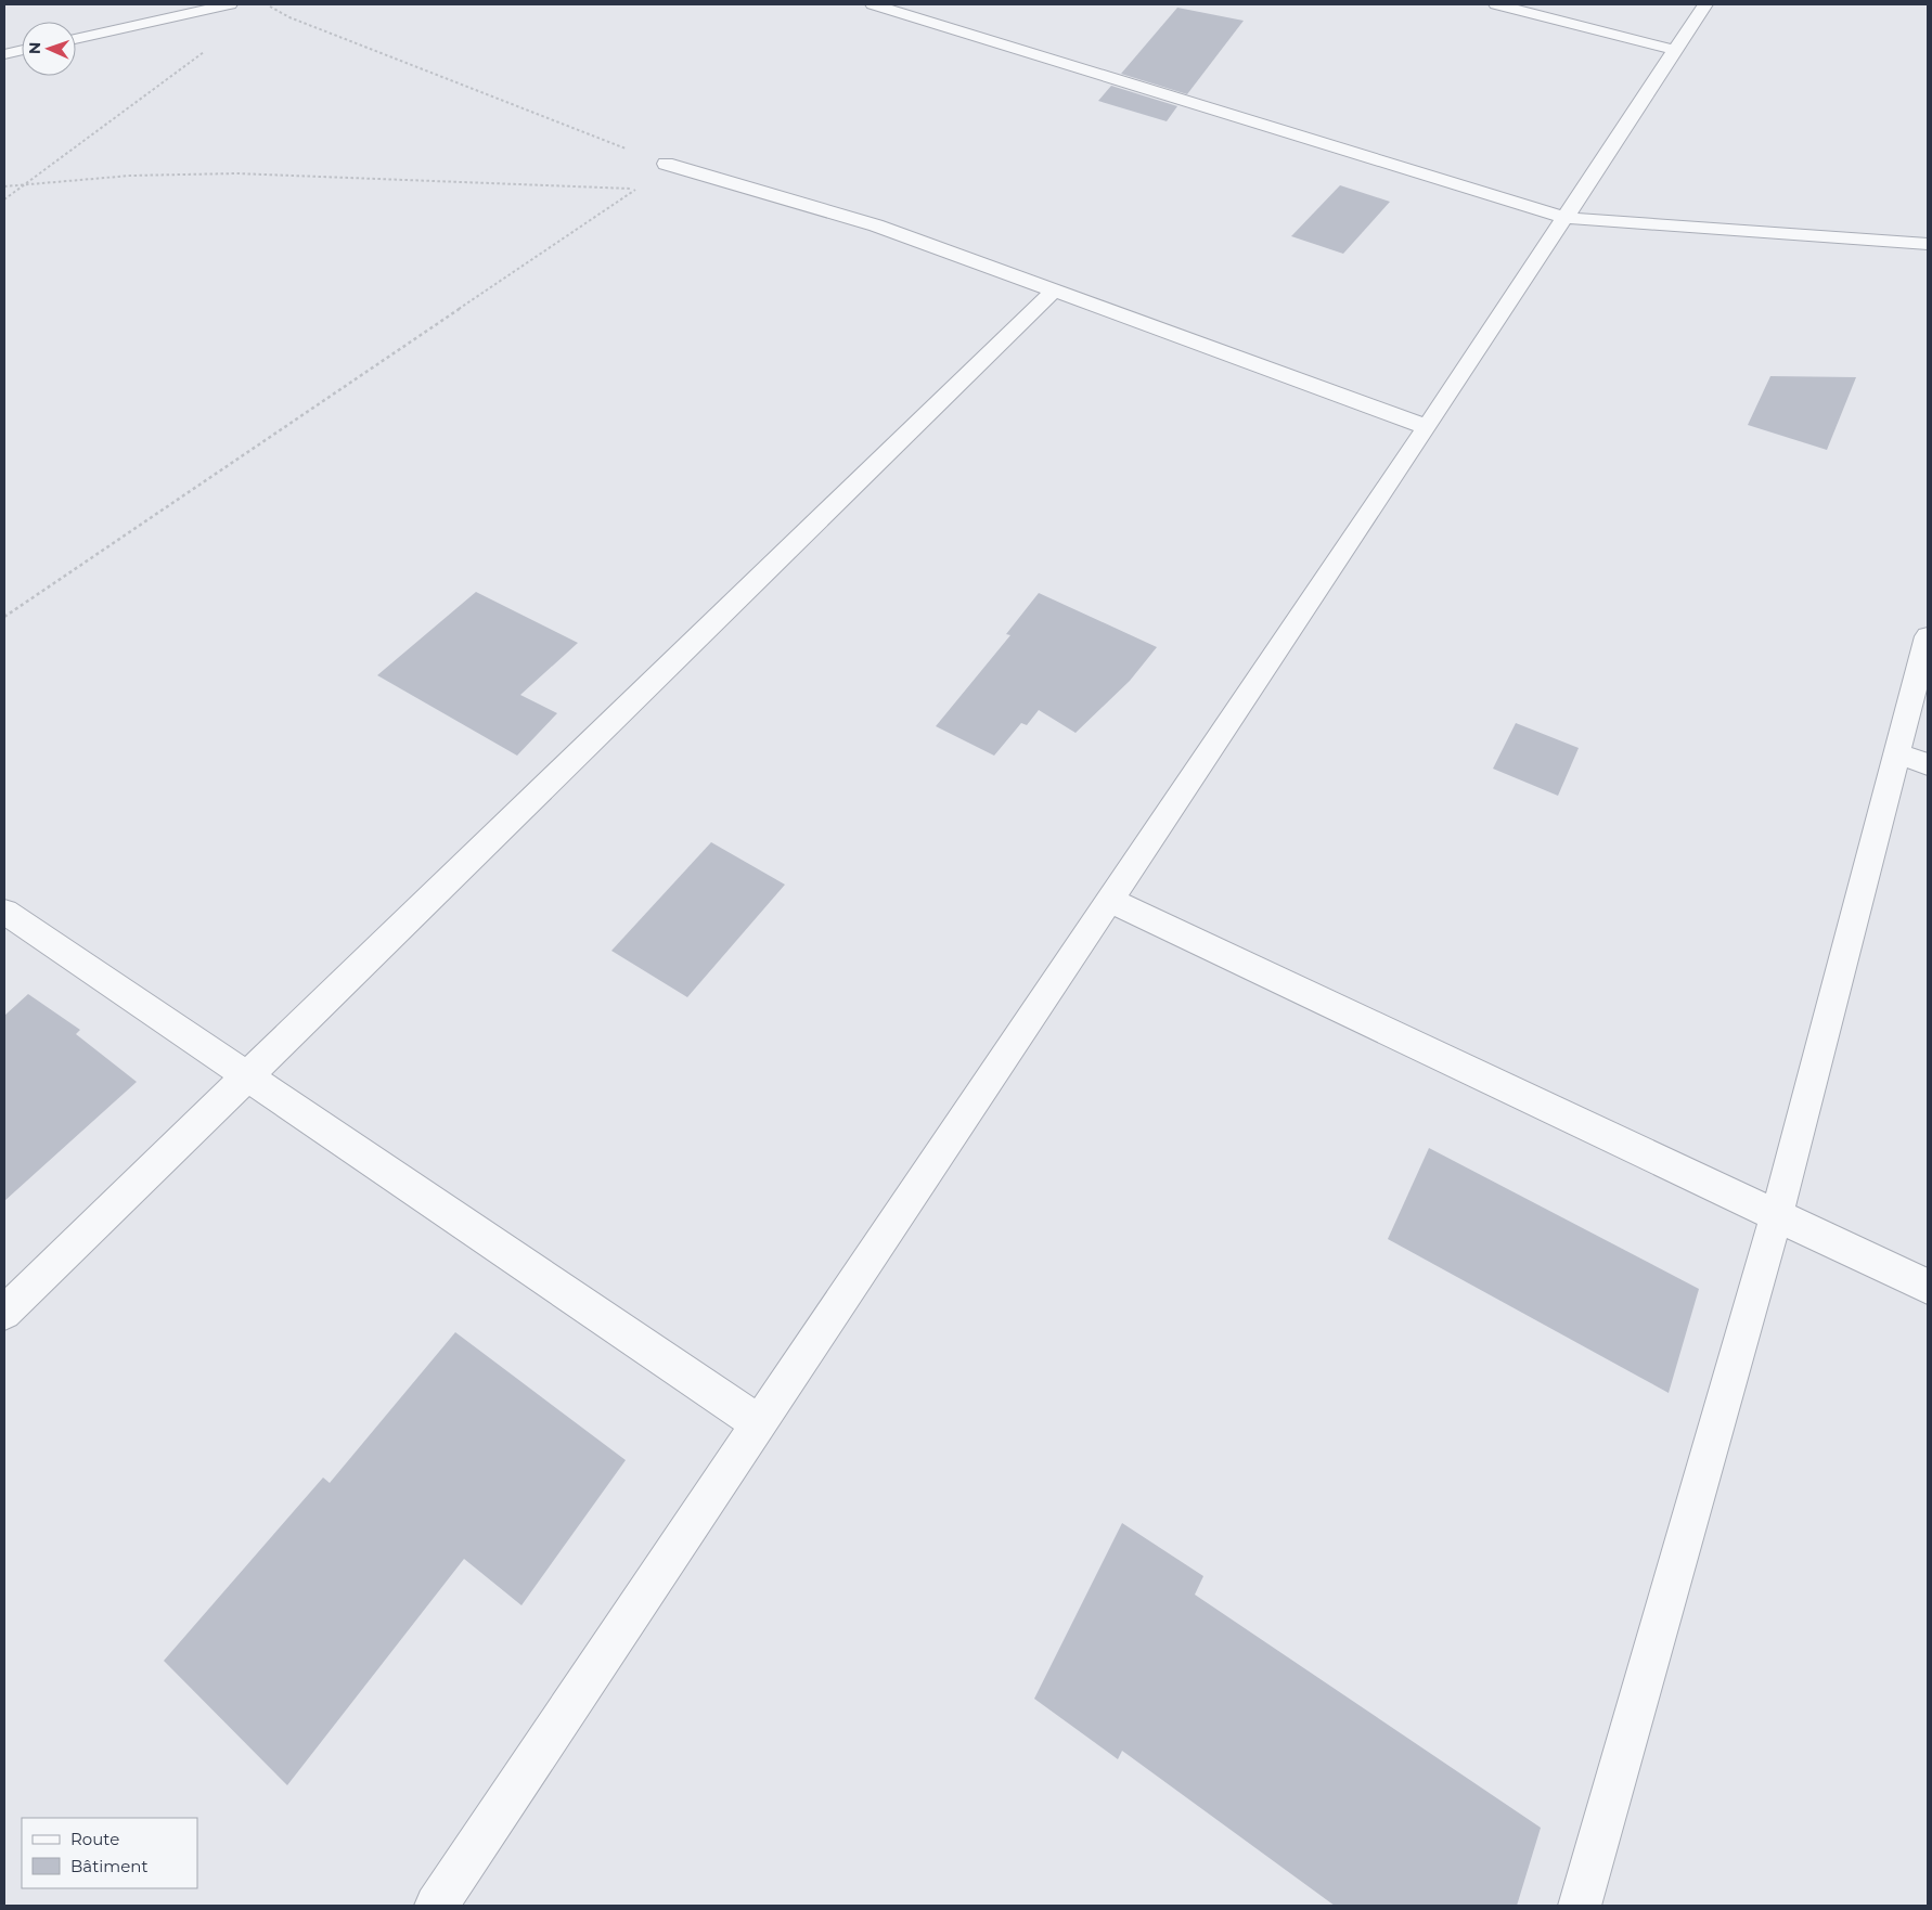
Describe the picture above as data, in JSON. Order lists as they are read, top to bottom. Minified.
{"legend":["Route","Bâtiment"],"north":"left"}
